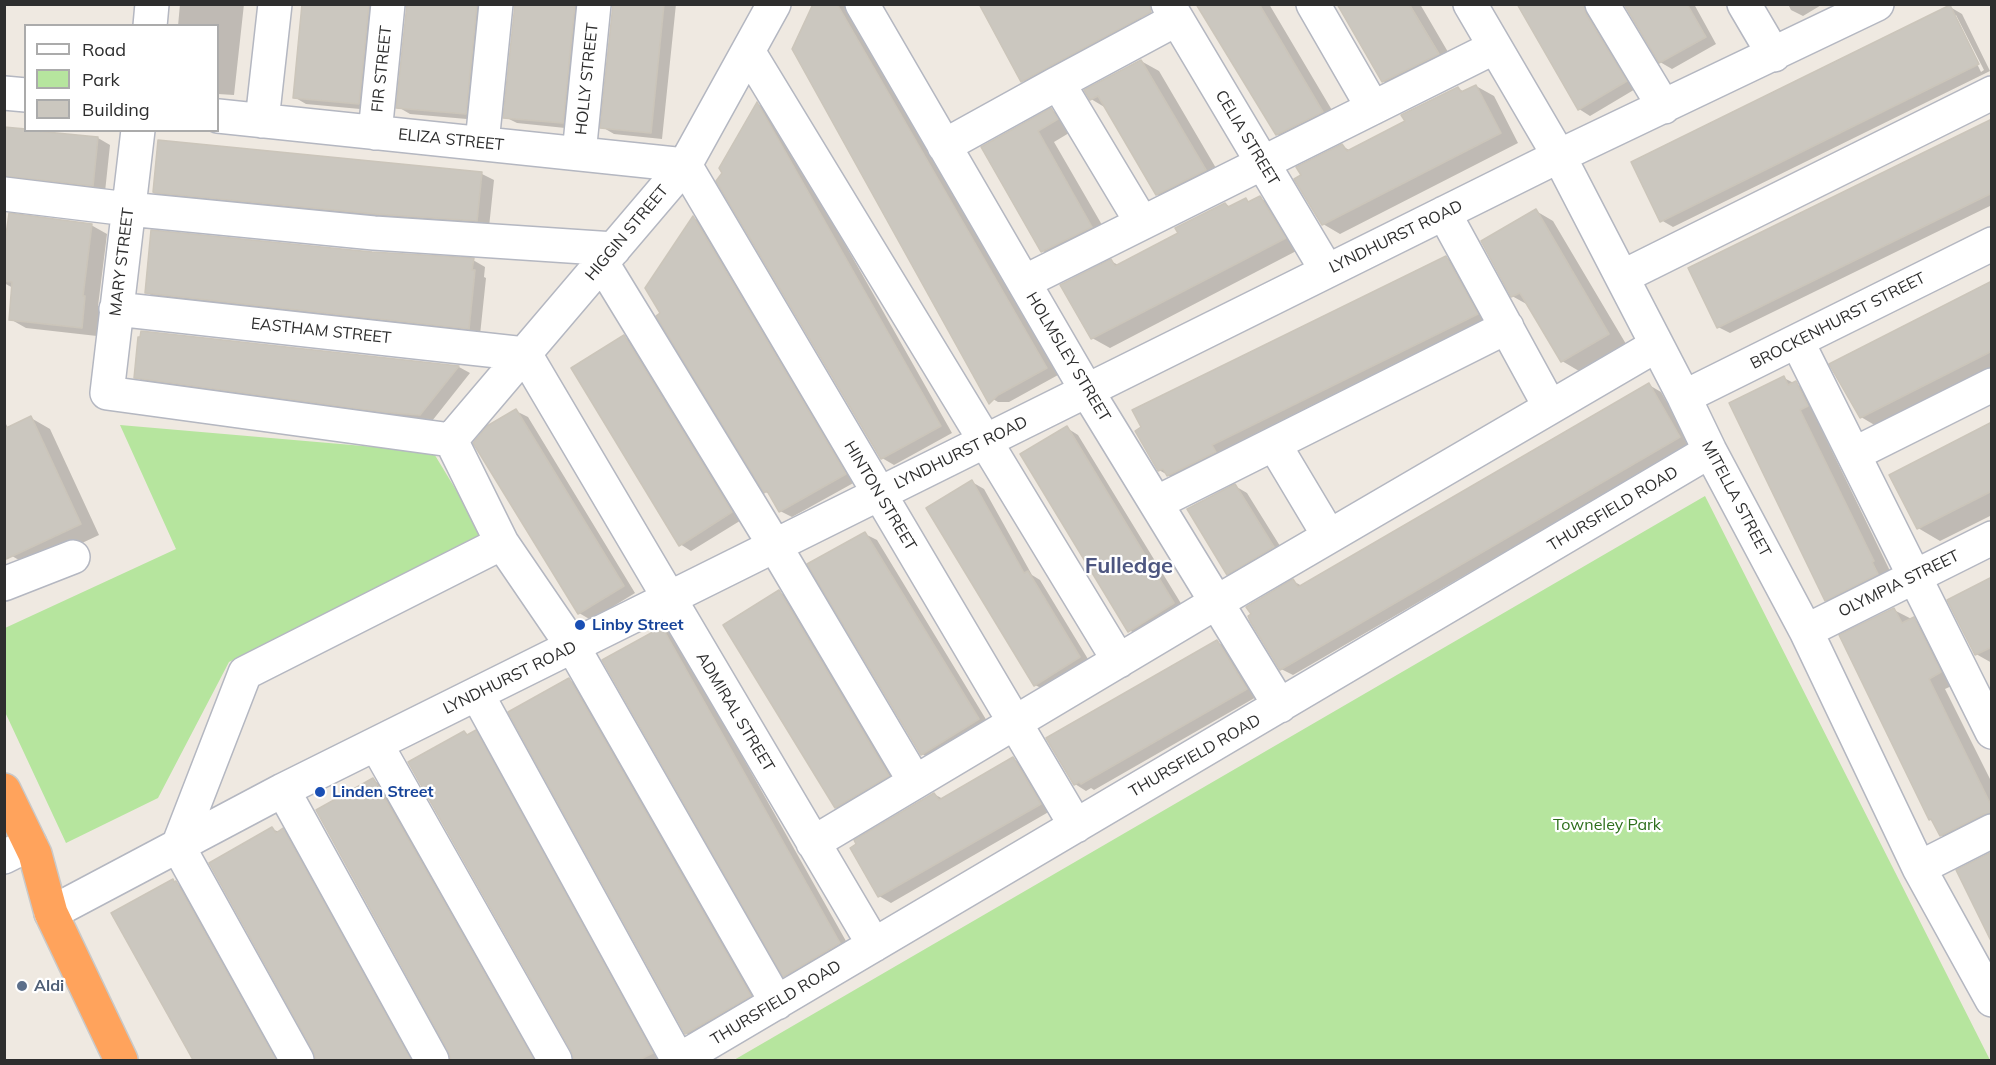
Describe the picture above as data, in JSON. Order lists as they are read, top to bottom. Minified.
{"streets":{"street":["FIR STREET","HOLLY STREET","CELIA STREET","ELIZA STREET","HIGGIN STREET","LYNDHURST ROAD","MARY STREET","BROCKENHURST STREET","EASTHAM STREET","HOLMSLEY STREET","HINTON STREET","MITELLA STREET","THURSFIELD ROAD","OLYMPIA STREET","ADMIRAL STREET"]},"crossings":[["FIR STREET","ELIZA STREET"],["HOLLY STREET","ELIZA STREET"],["CELIA STREET","LYNDHURST ROAD"],["ELIZA STREET","HIGGIN STREET"],["ELIZA STREET","HINTON STREET"],["HIGGIN STREET","MARY STREET"],["HIGGIN STREET","EASTHAM STREET"],["HIGGIN STREET","HINTON STREET"],["HIGGIN STREET","ADMIRAL STREET"],["LYNDHURST ROAD","HOLMSLEY STREET"],["LYNDHURST ROAD","HINTON STREET"],["LYNDHURST ROAD","MITELLA STREET"],["LYNDHURST ROAD","ADMIRAL STREET"],["MARY STREET","EASTHAM STREET"],["BROCKENHURST STREET","MITELLA STREET"],["EASTHAM STREET","ADMIRAL STREET"],["HOLMSLEY STREET","THURSFIELD ROAD"],["HINTON STREET","THURSFIELD ROAD"],["MITELLA STREET","THURSFIELD ROAD"],["MITELLA STREET","OLYMPIA STREET"],["THURSFIELD ROAD","ADMIRAL STREET"]],"districts":["Fulledge"],"parks":["Towneley Park"],"places":["Linby Street","Linden Street","Aldi"],"legend":["Road","Park","Building"]}
